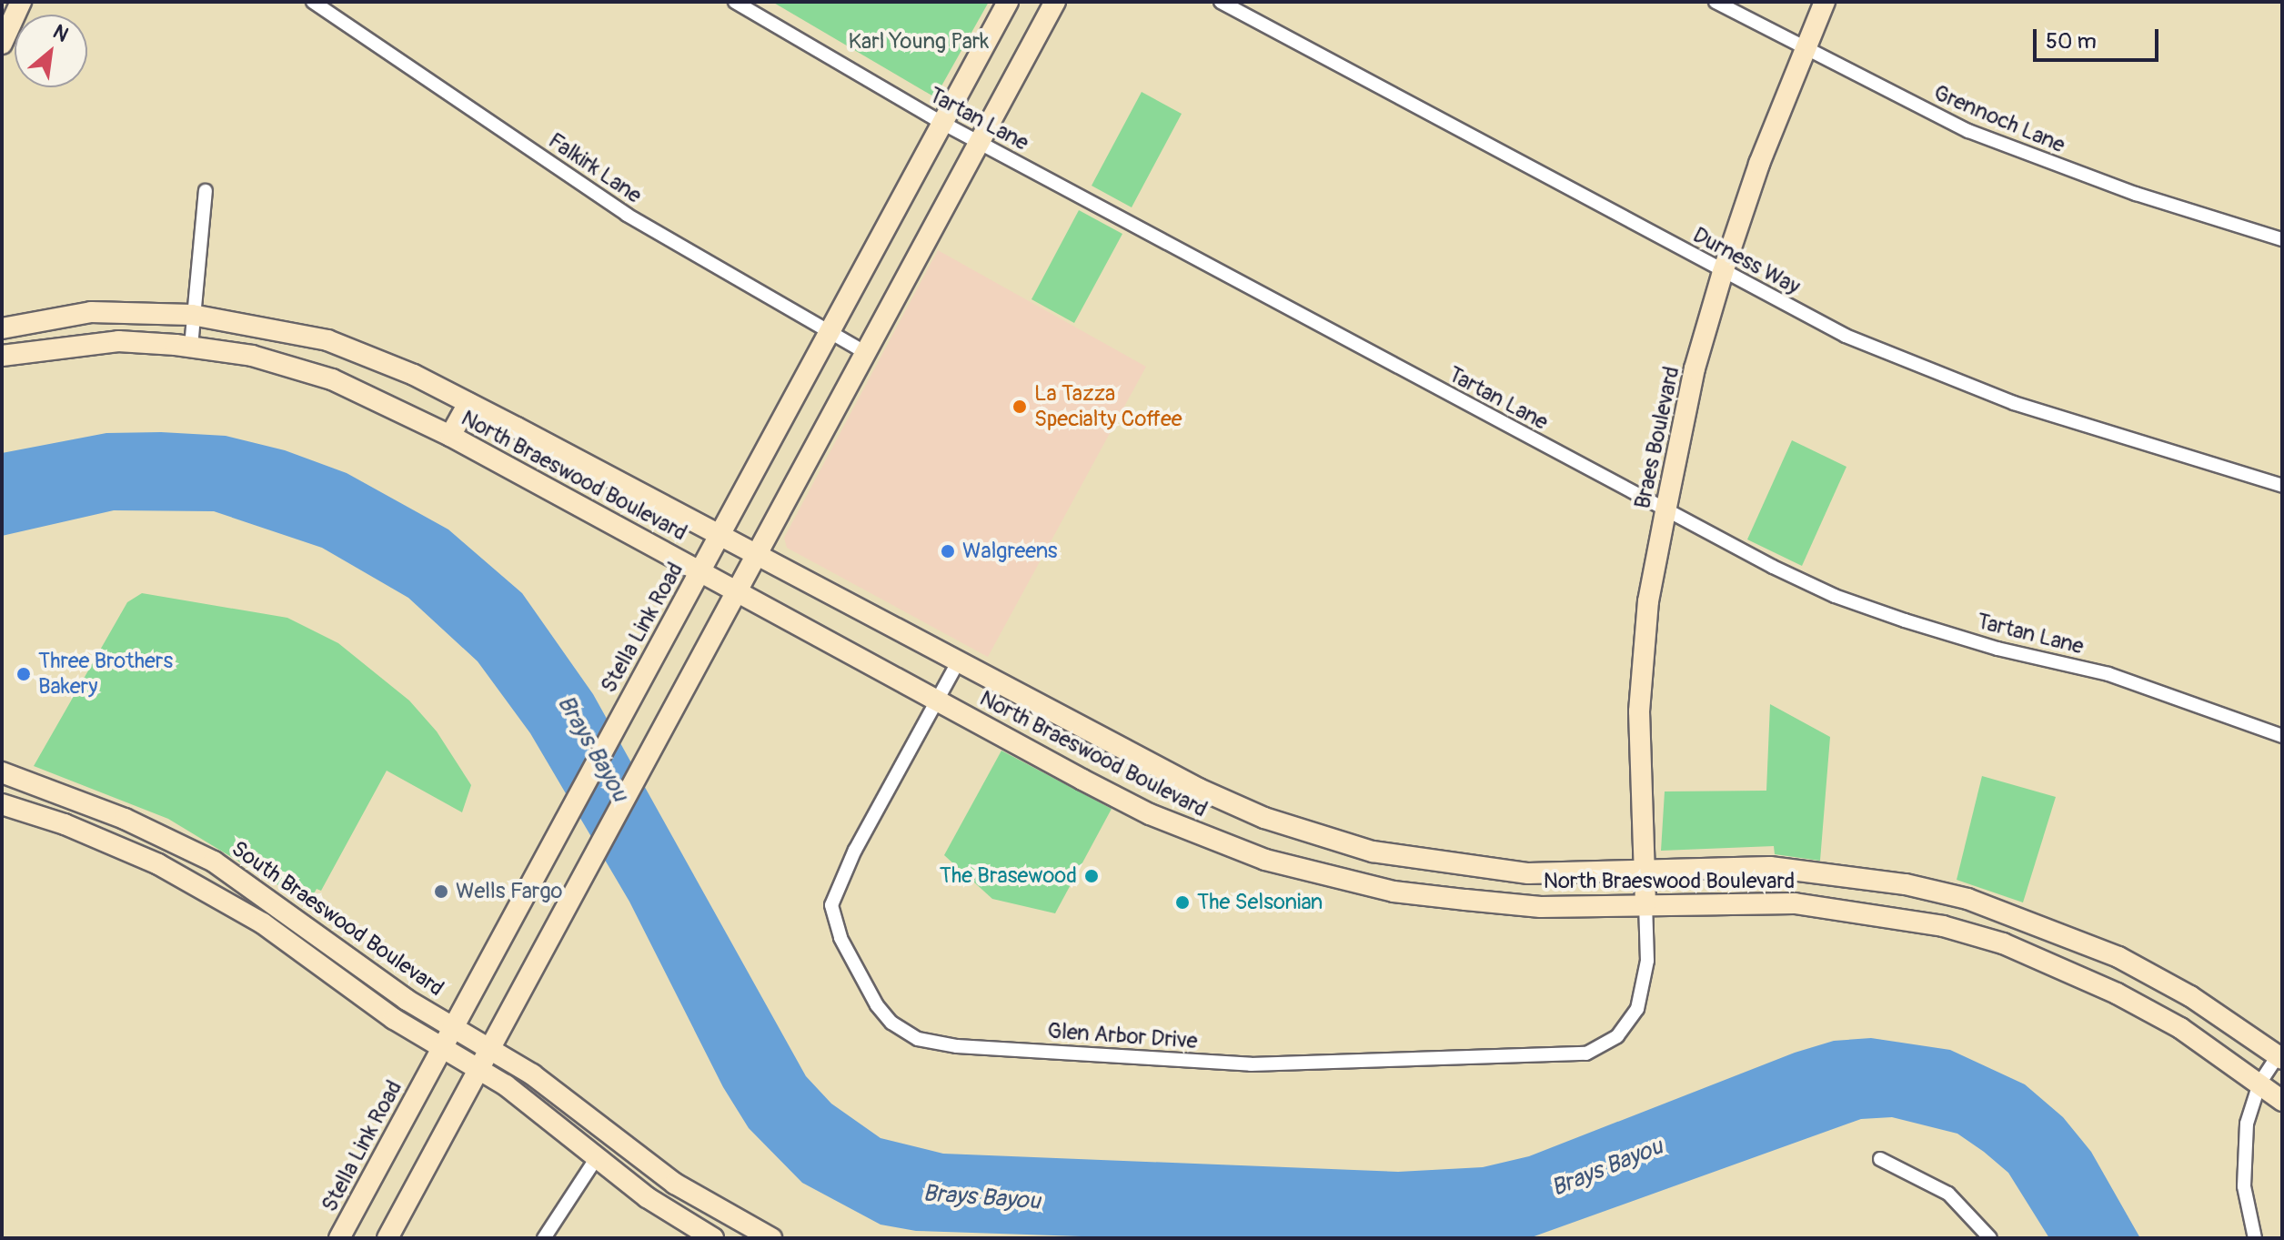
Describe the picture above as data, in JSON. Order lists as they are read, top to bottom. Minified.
{"streets":{"main road":["Braes Boulevard","North Braeswood Boulevard","Stella Link Road","South Braeswood Boulevard"],"street":["Tartan Lane","Grennoch Lane","Falkirk Lane","Durness Way","Glen Arbor Drive"]},"crossings":[["Tartan Lane","Braes Boulevard"],["Tartan Lane","Stella Link Road"],["Grennoch Lane","Braes Boulevard"],["Falkirk Lane","Stella Link Road"],["Durness Way","Braes Boulevard"],["Braes Boulevard","North Braeswood Boulevard"],["Braes Boulevard","Glen Arbor Drive"],["North Braeswood Boulevard","Stella Link Road"],["North Braeswood Boulevard","Glen Arbor Drive"],["Stella Link Road","South Braeswood Boulevard"]],"water":["Brays Bayou"],"parks":["Karl Young Park"],"places":["La Tazza Specialty Coffee","Walgreens","Three Brothers Bakery","The Brasewood","Wells Fargo","The Selsonian"],"scale_bar":"50 m","north":"top right"}
